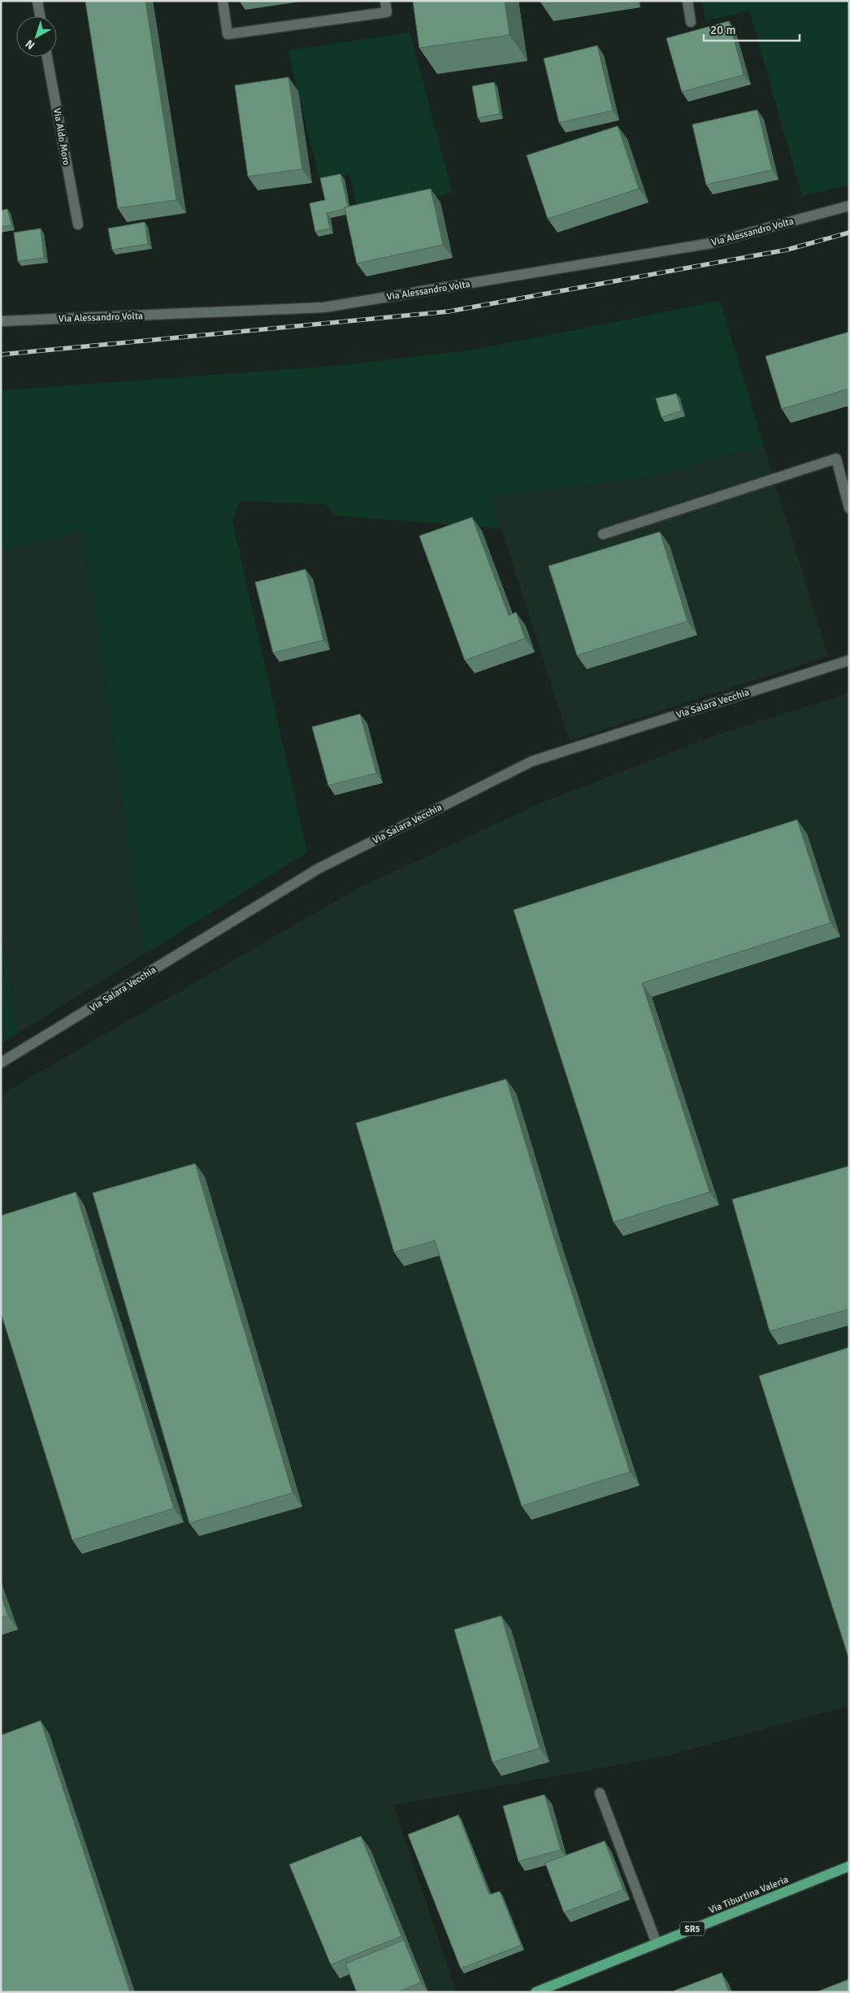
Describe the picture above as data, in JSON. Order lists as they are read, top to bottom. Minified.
{"streets":{"main road":["Via Tiburtina Valeria","SR5"],"street":["Via Aldo Moro","Via Alessandro Volta","Via Salara Vecchia"]},"scale_bar":"20 m","north":"bottom left"}
